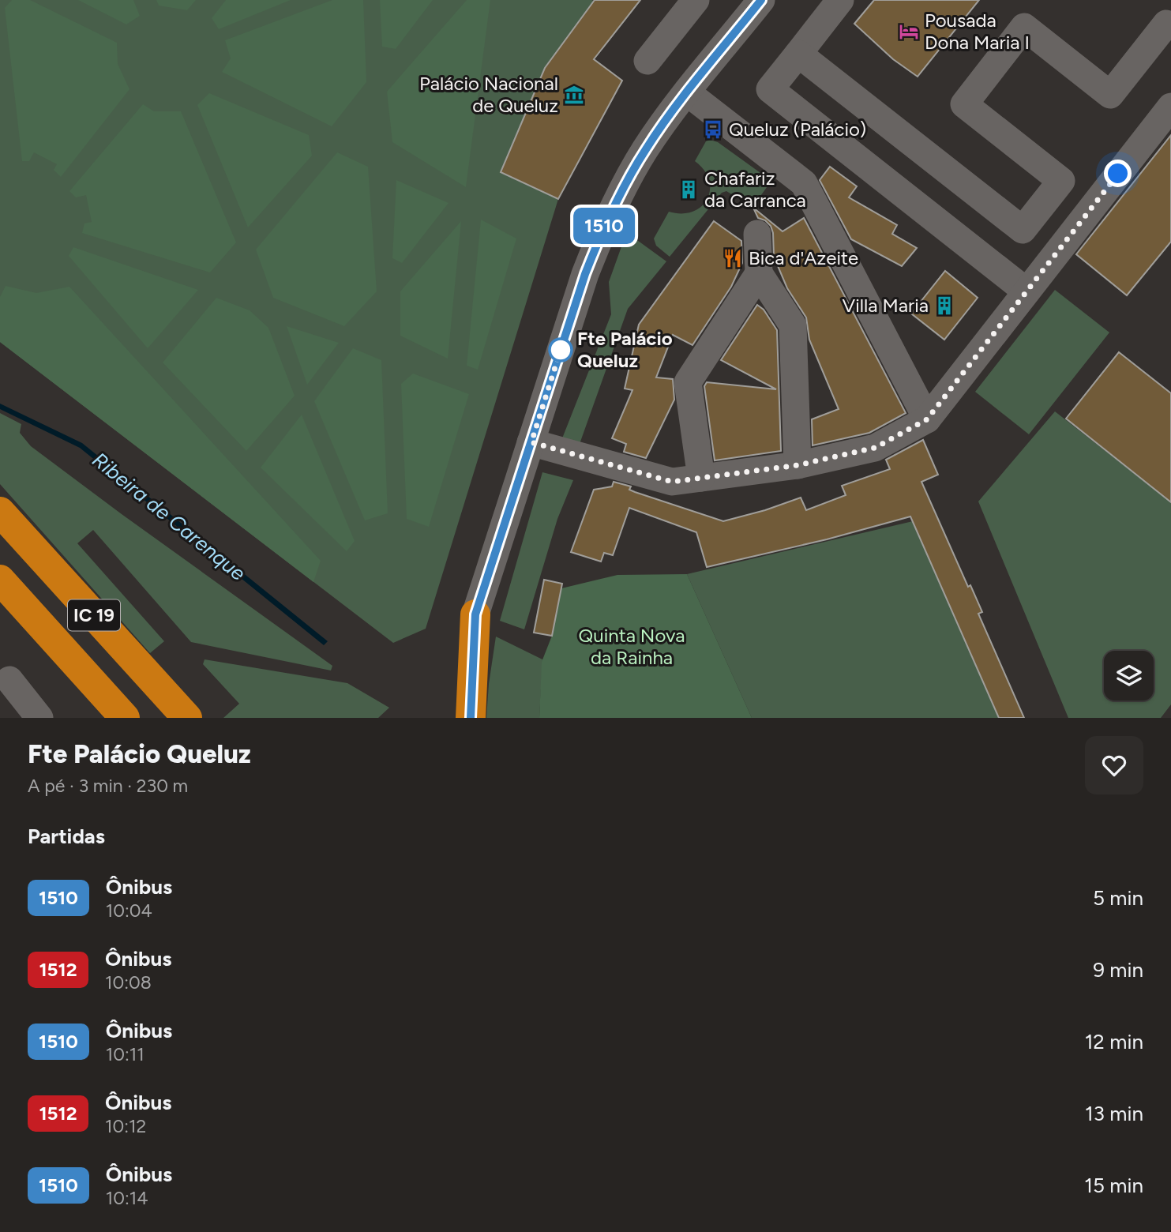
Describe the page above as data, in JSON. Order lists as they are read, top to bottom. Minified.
{"streets":{"highway":["IC 19"]},"water":["Ribeira de Carenque"],"parks":["Quinta Nova da Rainha"],"places":{"hotel":["Pousada Dona Maria I"],"museum":["Palácio Nacional de Queluz"],"bus stop":["Queluz (Palácio)"],"building":["Chafariz da Carranca","Villa Maria"],"restaurant":["Bica d'Azeite"],"other":["Fte Palácio Queluz"]},"lines":["bus line 1510"],"page":{"on_map":"1510","heading":[["Fte Palácio Queluz","A pé · 3 min · 230 m"],"Partidas"],"list":[{"mark":"1510","name":"Ônibus","note":"10:04","value":"5 min"},{"mark":"1512","name":"Ônibus","note":"10:08","value":"9 min"},{"mark":"1510","name":"Ônibus","note":"10:11","value":"12 min"},{"mark":"1512","name":"Ônibus","note":"10:12","value":"13 min"},{"mark":"1510","name":"Ônibus","note":"10:14","value":"15 min"}]}}
